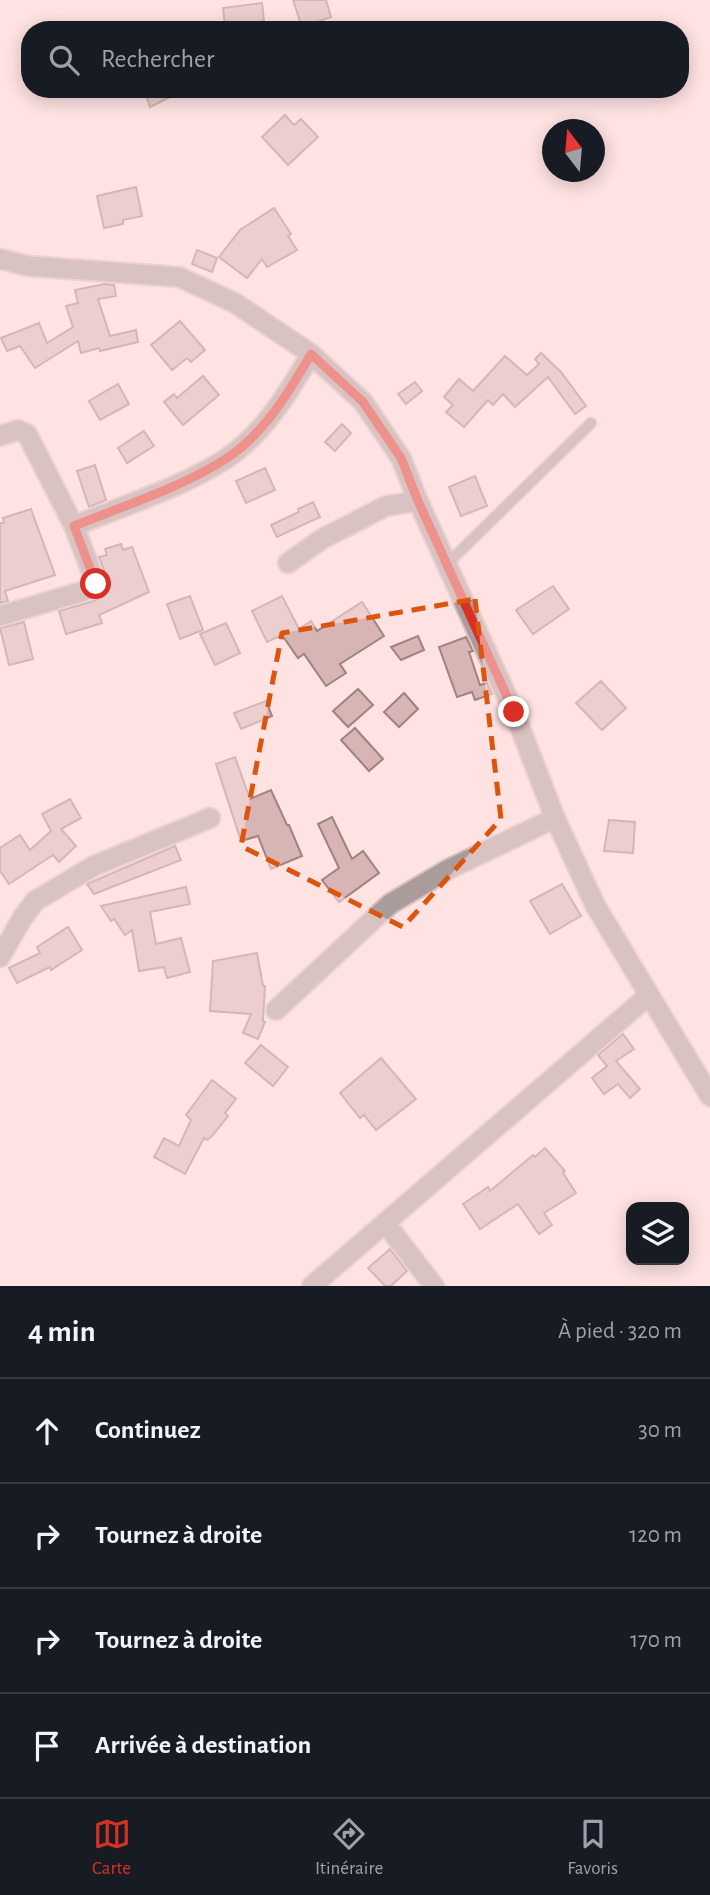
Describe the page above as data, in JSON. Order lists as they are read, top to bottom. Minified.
{"north":"top","page":{"search":"Rechercher","heading":["4 min","À pied · 320 m"],"list":[["Continuez","30 m"],["Tournez à droite","120 m"],["Tournez à droite","170 m"],"Arrivée à destination"],"nav":["Carte","Itinéraire","Favoris"]}}
